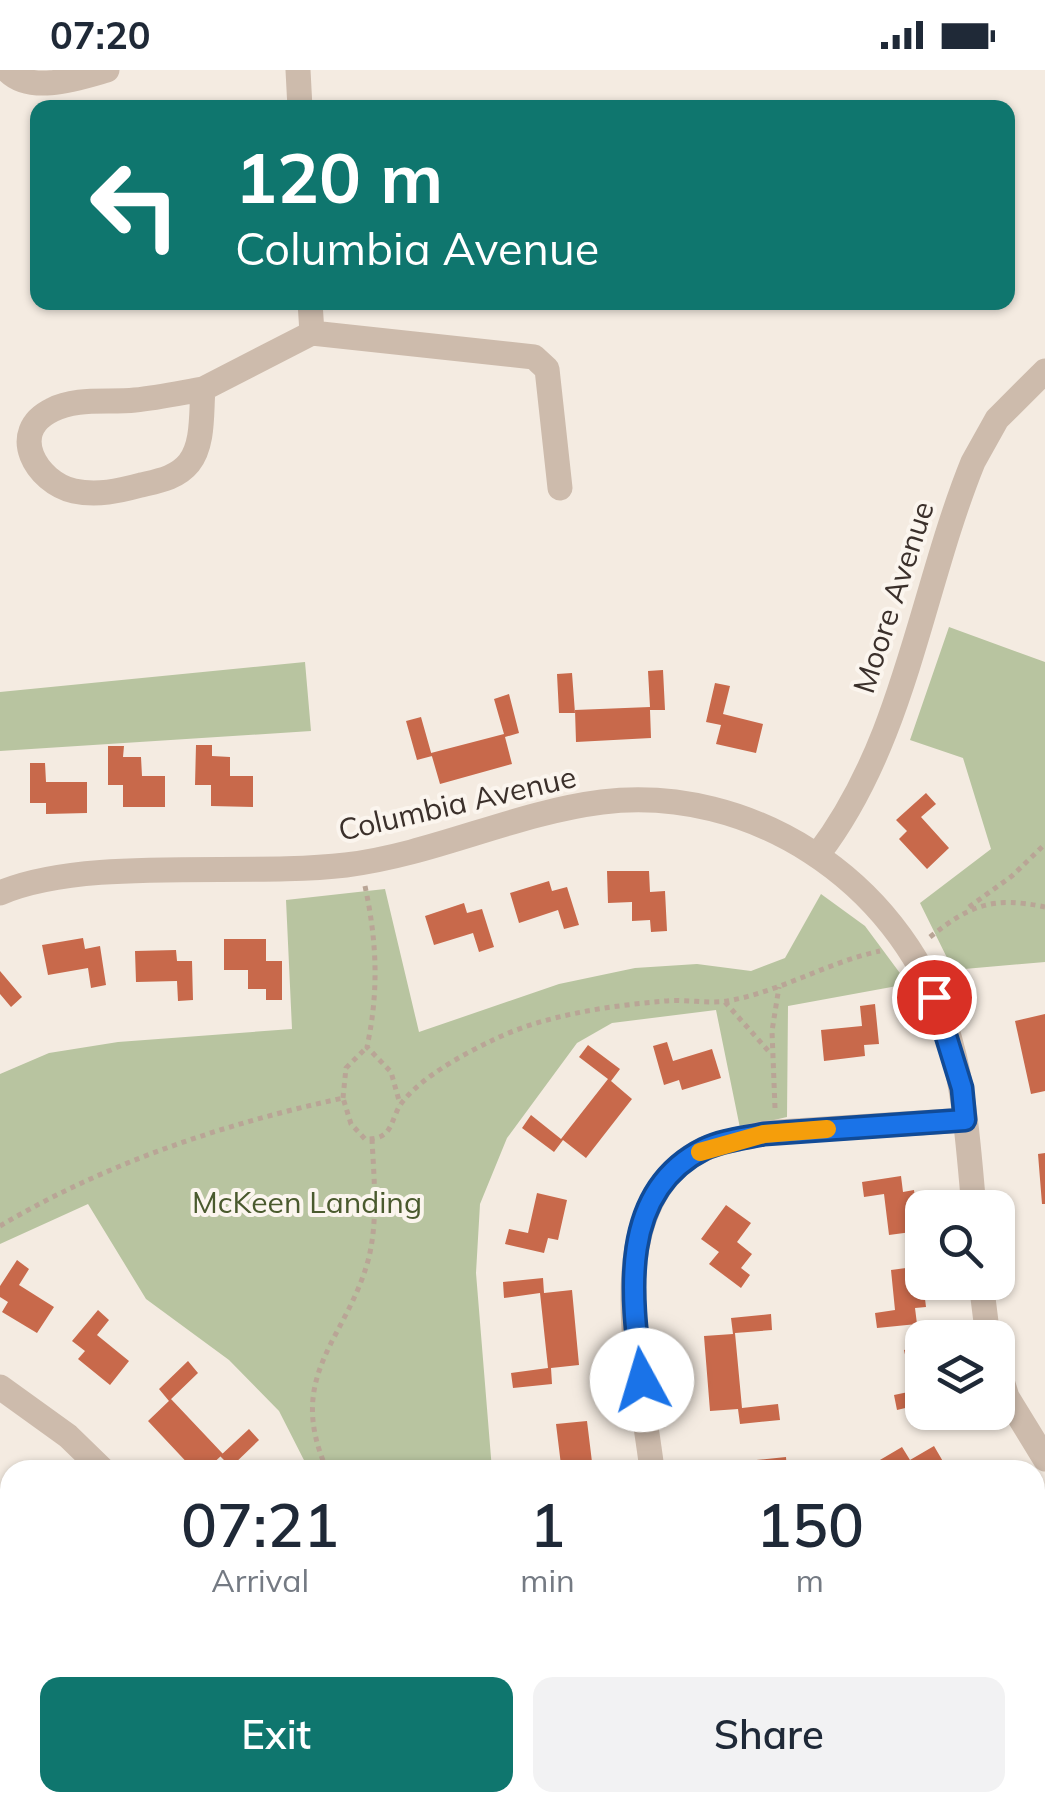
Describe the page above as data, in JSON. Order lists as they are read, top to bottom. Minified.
{"streets":{"street":["Moore Avenue","Columbia Avenue"]},"crossings":[["Moore Avenue","Columbia Avenue"]],"parks":["McKeen Landing"],"page":{"status":"07:20","turn":["120 m","Columbia Avenue"],"eta":["07:21","Arrival","1","min","150","m"],"buttons":["Exit","Share"]}}
